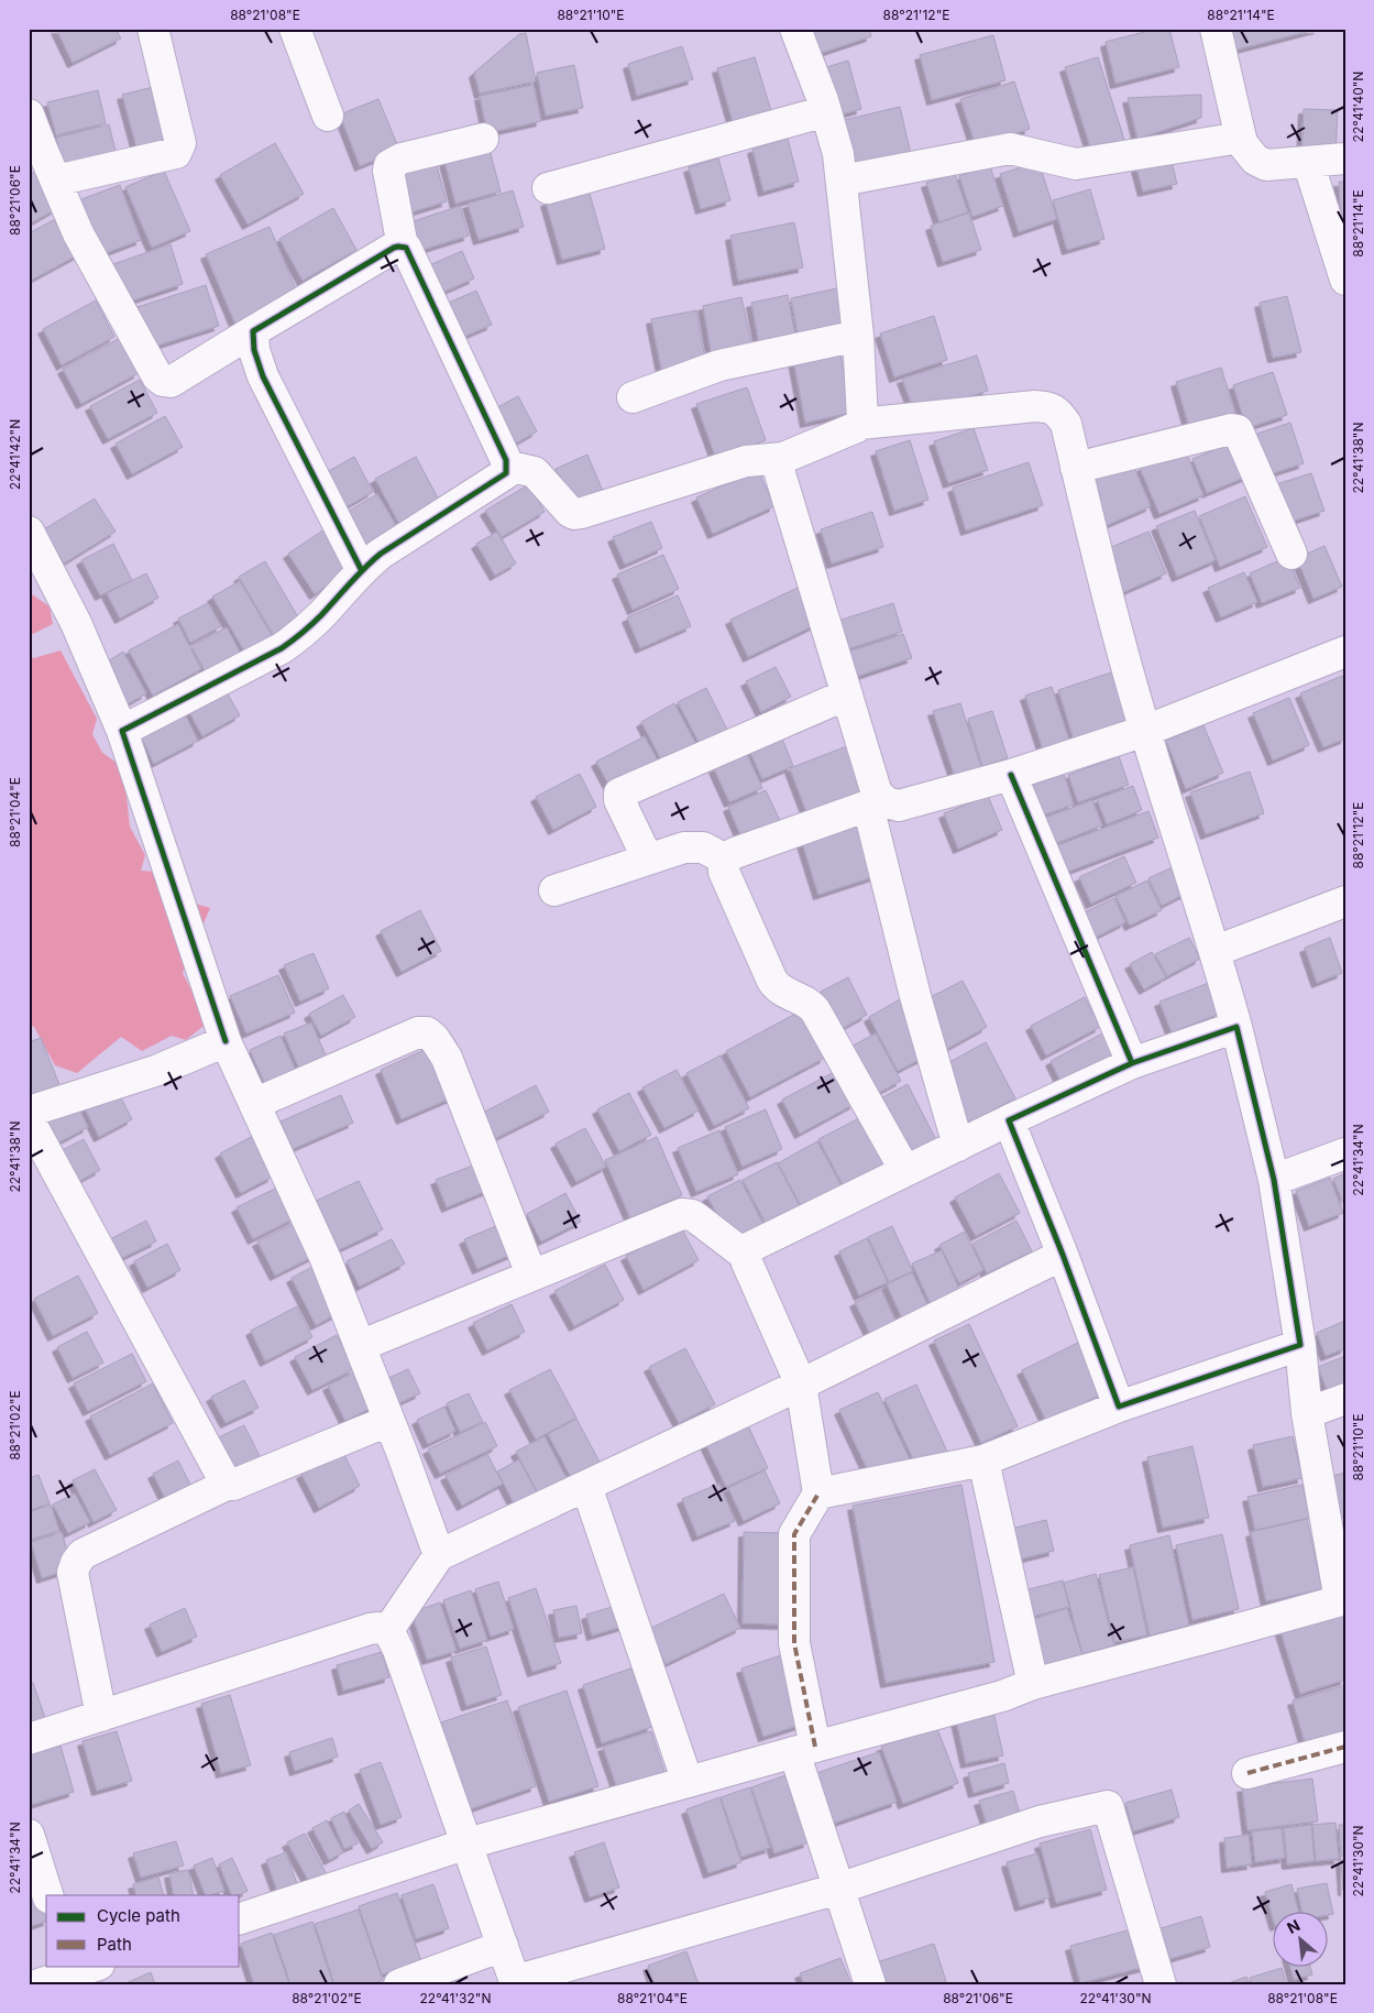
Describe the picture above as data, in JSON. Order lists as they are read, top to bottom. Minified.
{"legend":["Cycle path","Path"],"north":"top left","coordinates":["88°21'08\"E","88°21'10\"E","88°21'12\"E","88°21'14\"E","22°41'40\"N","88°21'06\"E","22°41'42\"N","22°41'38\"N","88°21'04\"E","22°41'34\"N","88°21'02\"E","22°41'30\"N","22°41'32\"N"]}
